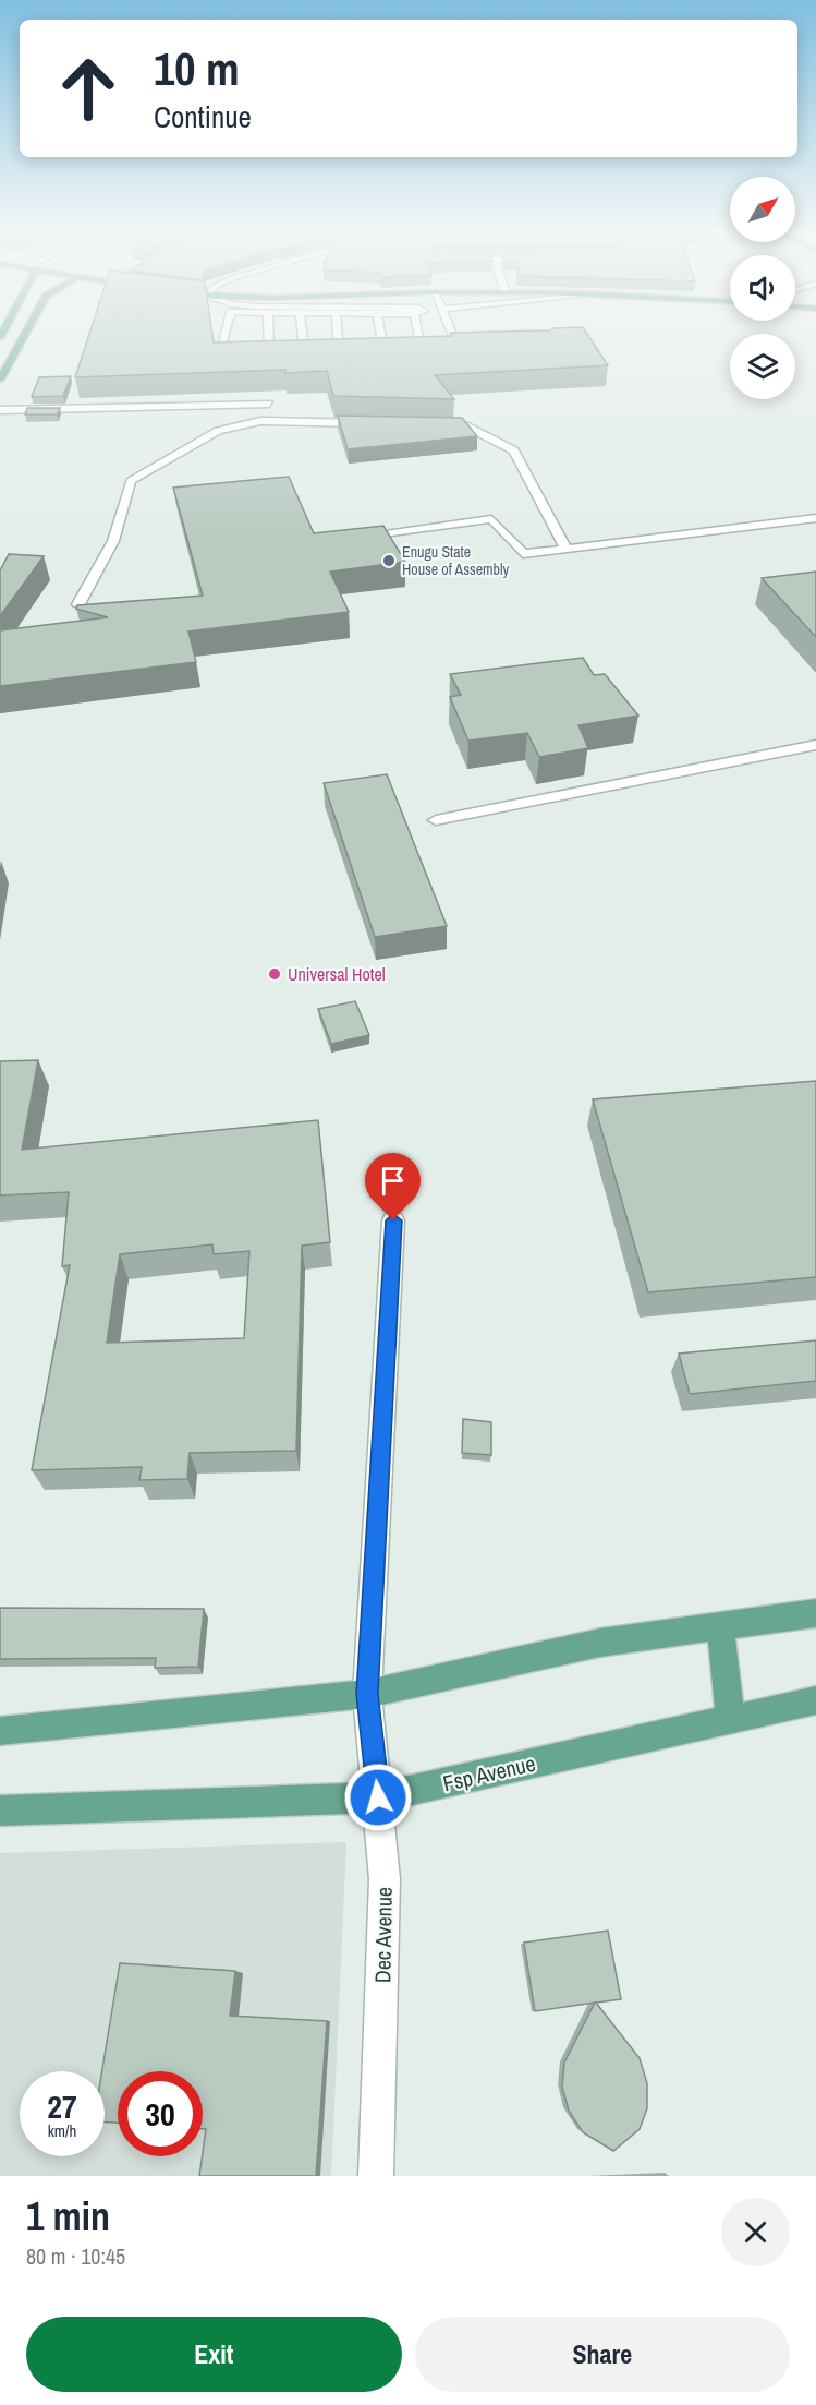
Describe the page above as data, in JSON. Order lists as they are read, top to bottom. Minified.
{"streets":{"main road":["Fsp Avenue"],"street":["Dec Avenue"]},"crossings":[["Fsp Avenue","Dec Avenue"]],"places":["Enugu State House of Assembly","Universal Hotel"],"north":"top right","page":{"turn":["10 m","Continue"],"speed":"27 km/h","limit":"30","heading":["1 min","80 m · 10:45"],"buttons":["Exit","Share"]}}
